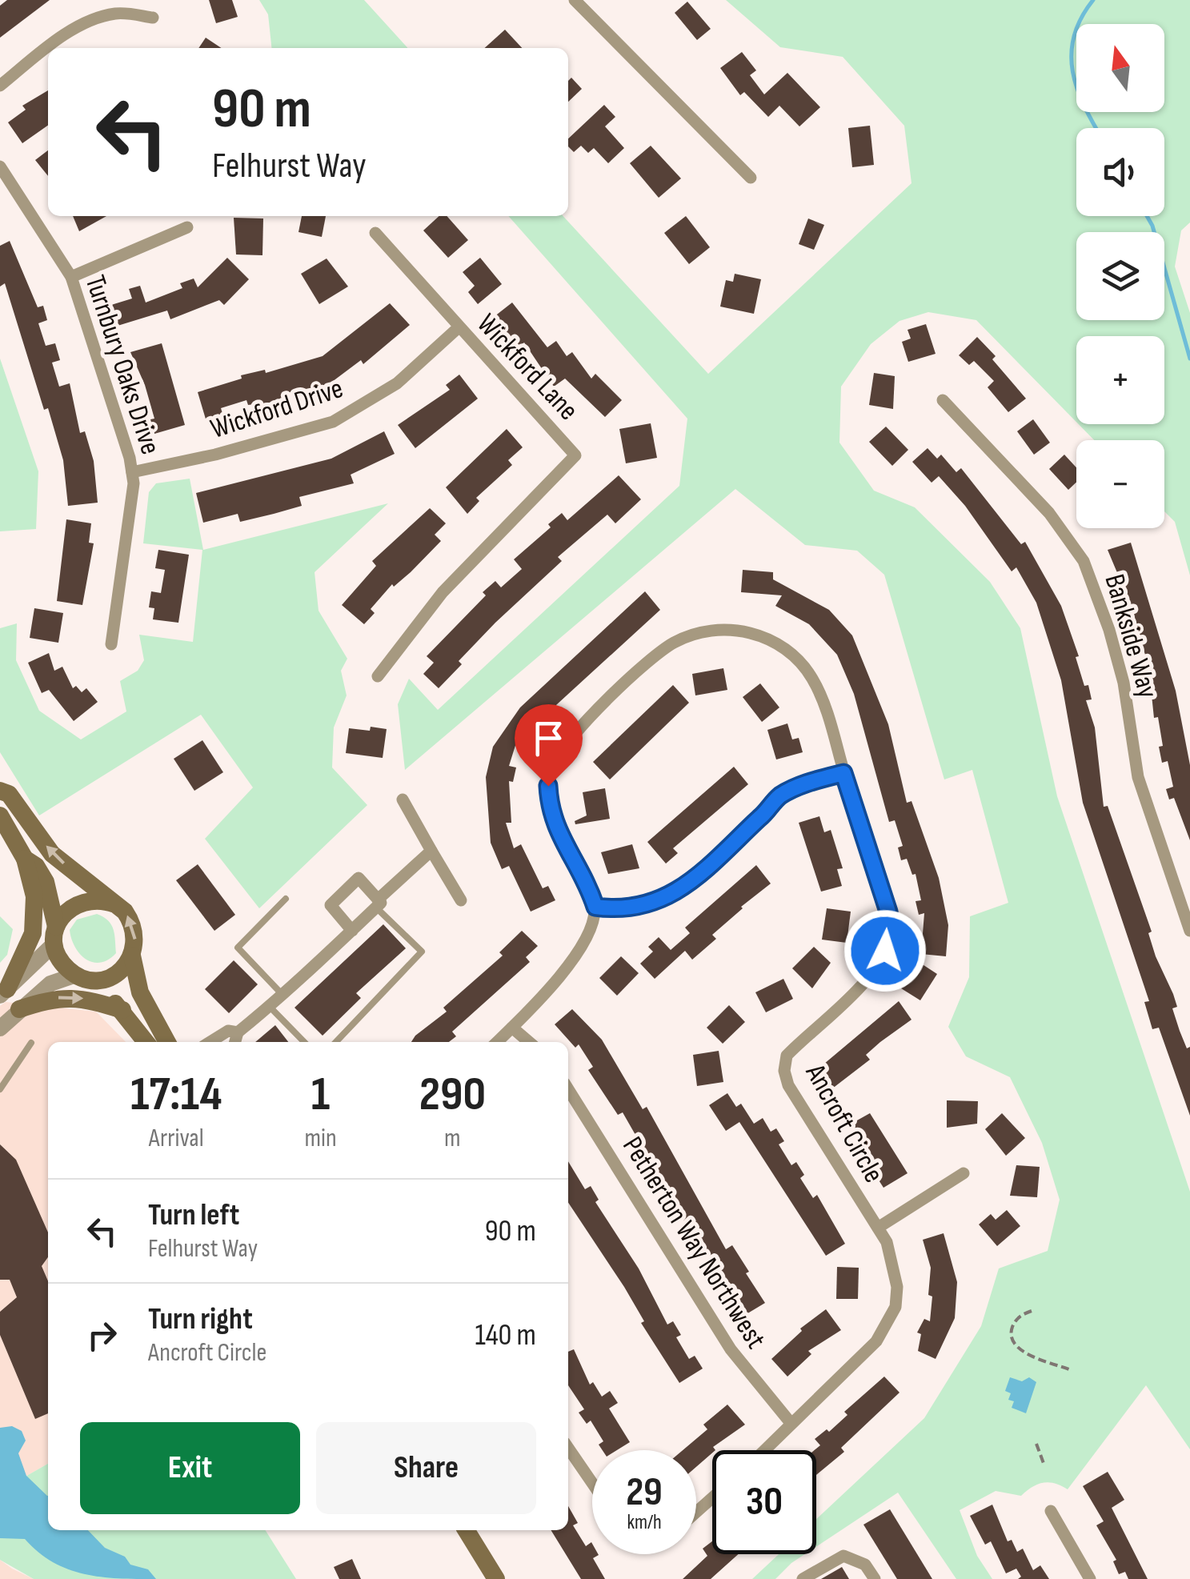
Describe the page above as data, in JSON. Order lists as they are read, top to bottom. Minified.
{"streets":{"street":["Turnbury Oaks Drive","Wickford Lane","Wickford Drive","Bankside Way","Ancroft Circle","Petherton Way Northwest"]},"crossings":[["Turnbury Oaks Drive","Wickford Drive"],["Wickford Lane","Wickford Drive"],["Ancroft Circle","Petherton Way Northwest"]],"north":"top","page":{"map_buttons":["+","−"],"turn":["90 m","Felhurst Way"],"eta":["17:14","Arrival","1","min","290","m"],"list":[{"name":"Turn left","note":"Felhurst Way","value":"90 m"},{"name":"Turn right","note":"Ancroft Circle","value":"140 m"}],"buttons":["Exit","Share"],"speed":"29 km/h","limit":"30"}}
